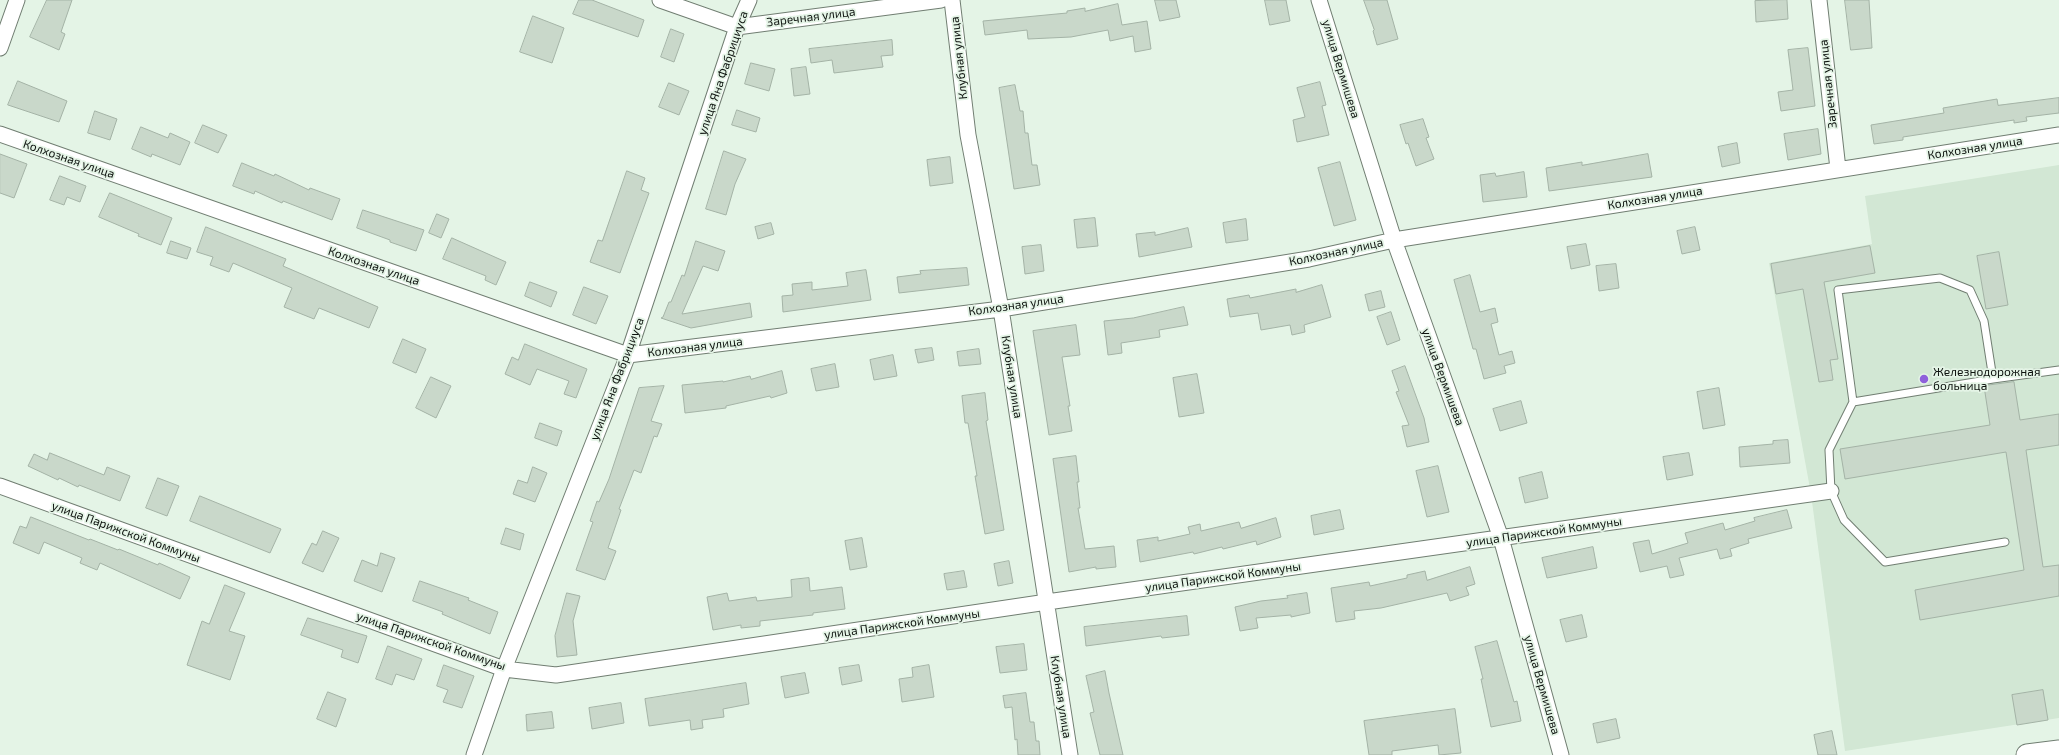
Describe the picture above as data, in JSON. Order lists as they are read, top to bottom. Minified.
{"streets":{"street":["Заречная улица","Клубная улица","улица Вермишева","улица Яна Фабрициуса","Колхозная улица","улица Парижской Коммуны"]},"crossings":[["Заречная улица","улица Яна Фабрициуса"],["Заречная улица","Колхозная улица"],["Клубная улица","Колхозная улица"],["Клубная улица","улица Парижской Коммуны"],["улица Вермишева","Колхозная улица"],["улица Вермишева","улица Парижской Коммуны"],["улица Яна Фабрициуса","Колхозная улица"],["улица Яна Фабрициуса","улица Парижской Коммуны"]],"places":["Железнодорожная больница"]}
